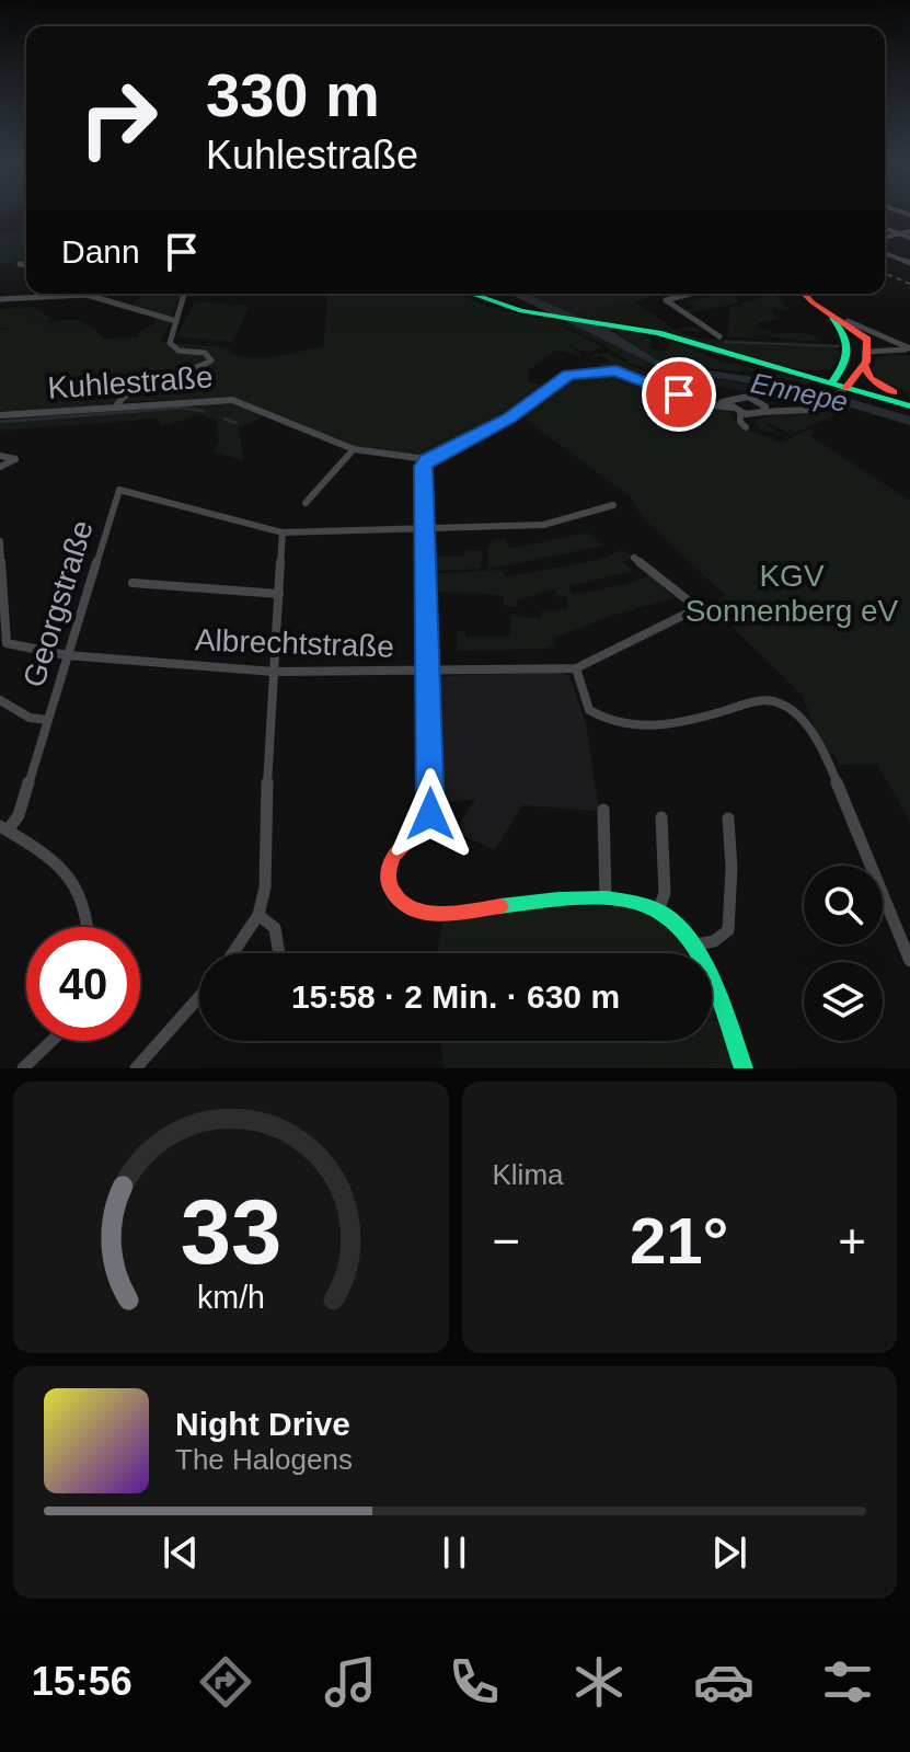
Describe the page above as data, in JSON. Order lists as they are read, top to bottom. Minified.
{"streets":{"street":["Kuhlestraße","Georgstraße","Albrechtstraße"]},"crossings":[["Georgstraße","Albrechtstraße"]],"water":["Ennepe"],"parks":["KGV Sonnenberg eV"],"page":{"turn":["330 m","Kuhlestraße"],"then":"Dann","limit":"40","trip":"15:58 · 2 Min. · 630 m","tile":"Klima","heat":["−","21°","+"],"song":["Night Drive","The Halogens"],"tabs":"15:56","gauge":["33","km/h"]}}
